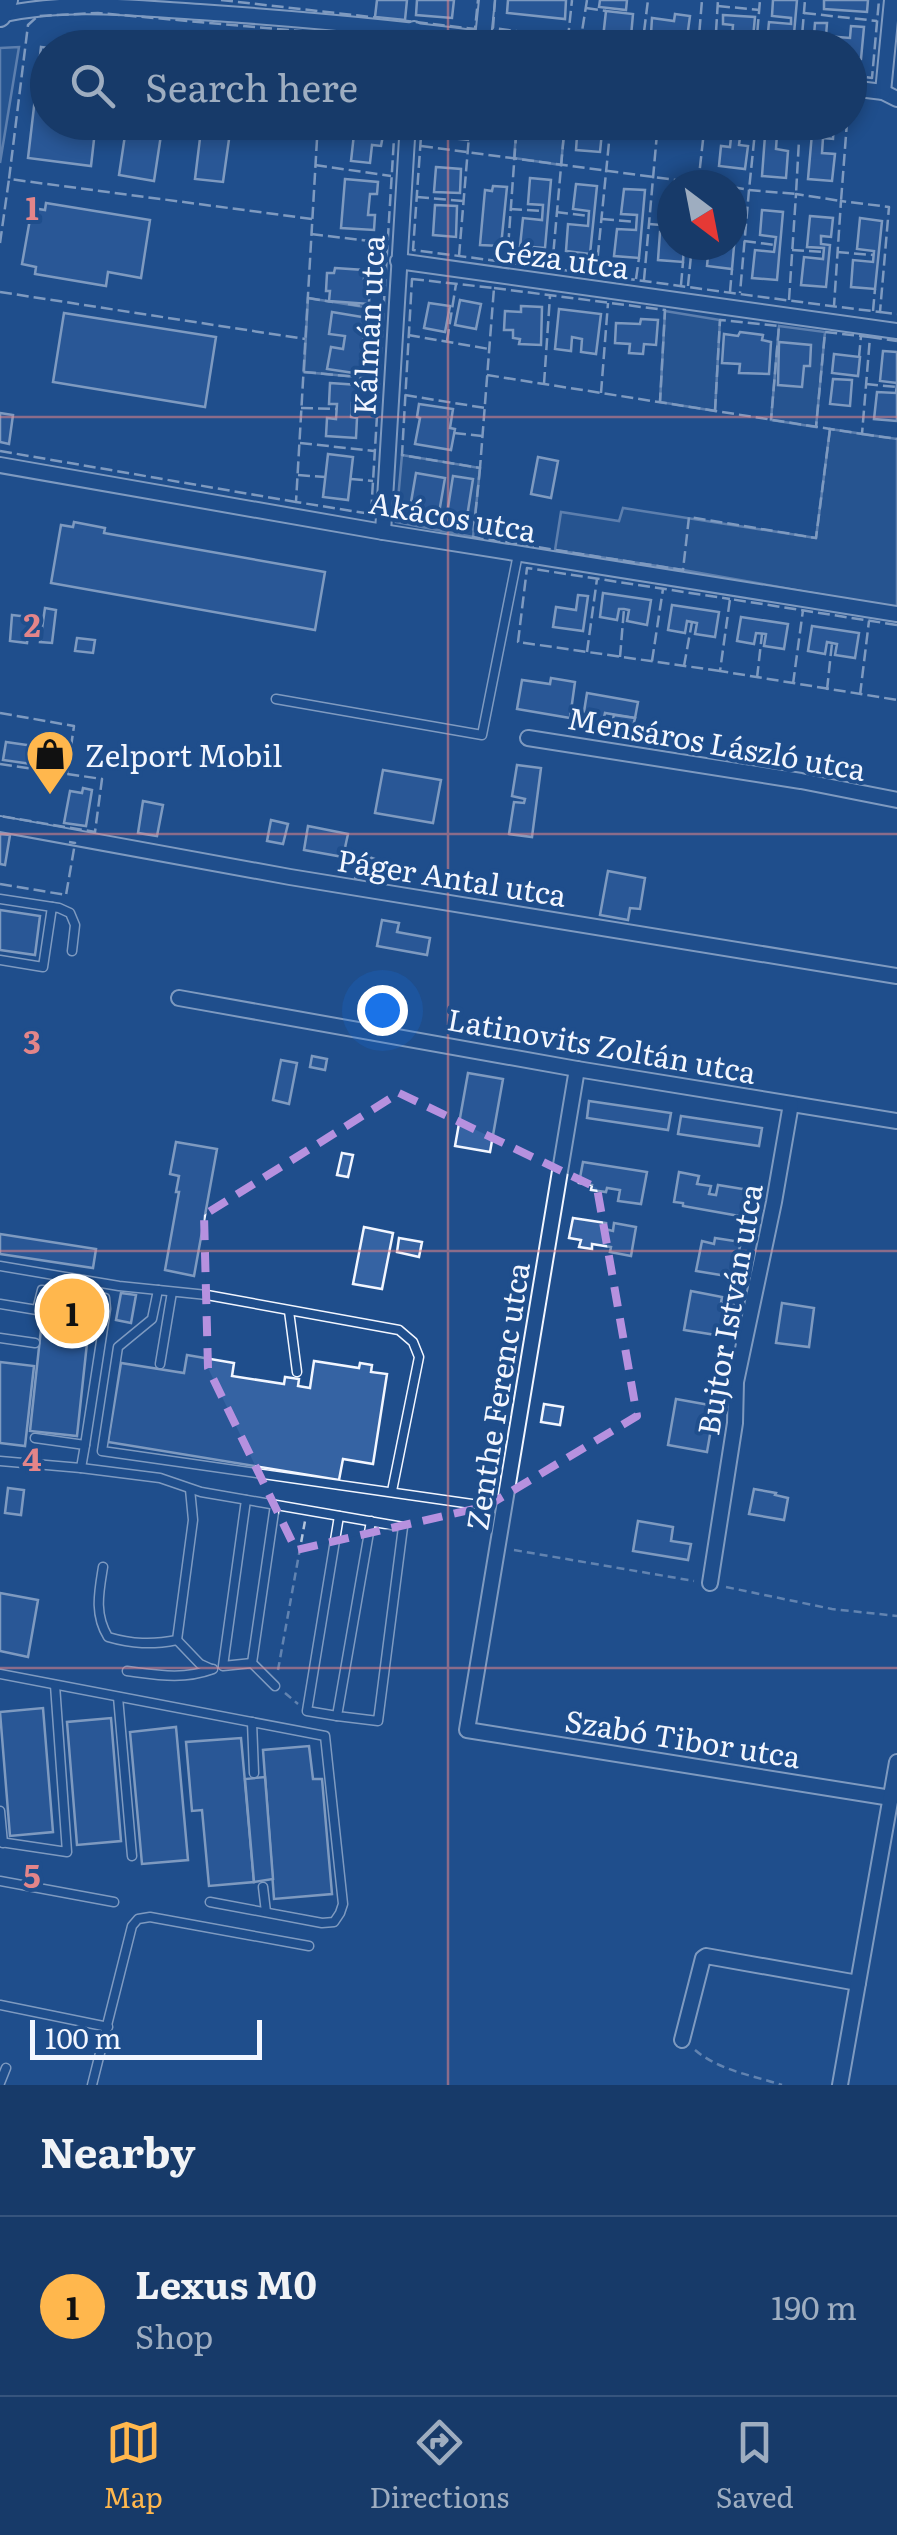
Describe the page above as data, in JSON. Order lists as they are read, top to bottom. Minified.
{"streets":{"street":["Géza utca","Kálmán utca","Akácos utca","Mensáros László utca","Páger Antal utca","Latinovits Zoltán utca","Bujtor István utca","Zenthe Ferenc utca","Szabó Tibor utca"]},"crossings":[["Géza utca","Kálmán utca"],["Kálmán utca","Akácos utca"],["Latinovits Zoltán utca","Bujtor István utca"],["Latinovits Zoltán utca","Zenthe Ferenc utca"],["Zenthe Ferenc utca","Szabó Tibor utca"]],"places":{"shop":["Zelport Mobil"]},"scale_bar":"100 m","north":"bottom right","page":{"search":"Search here","pins":"1","scale":"100 m","heading":"Nearby","list":[{"mark":"1","name":"Lexus M0","note":"Shop","value":"190 m"}],"nav":["Map","Directions","Saved"]},"grid":{"rows":["1","2","3","4","5"]}}
